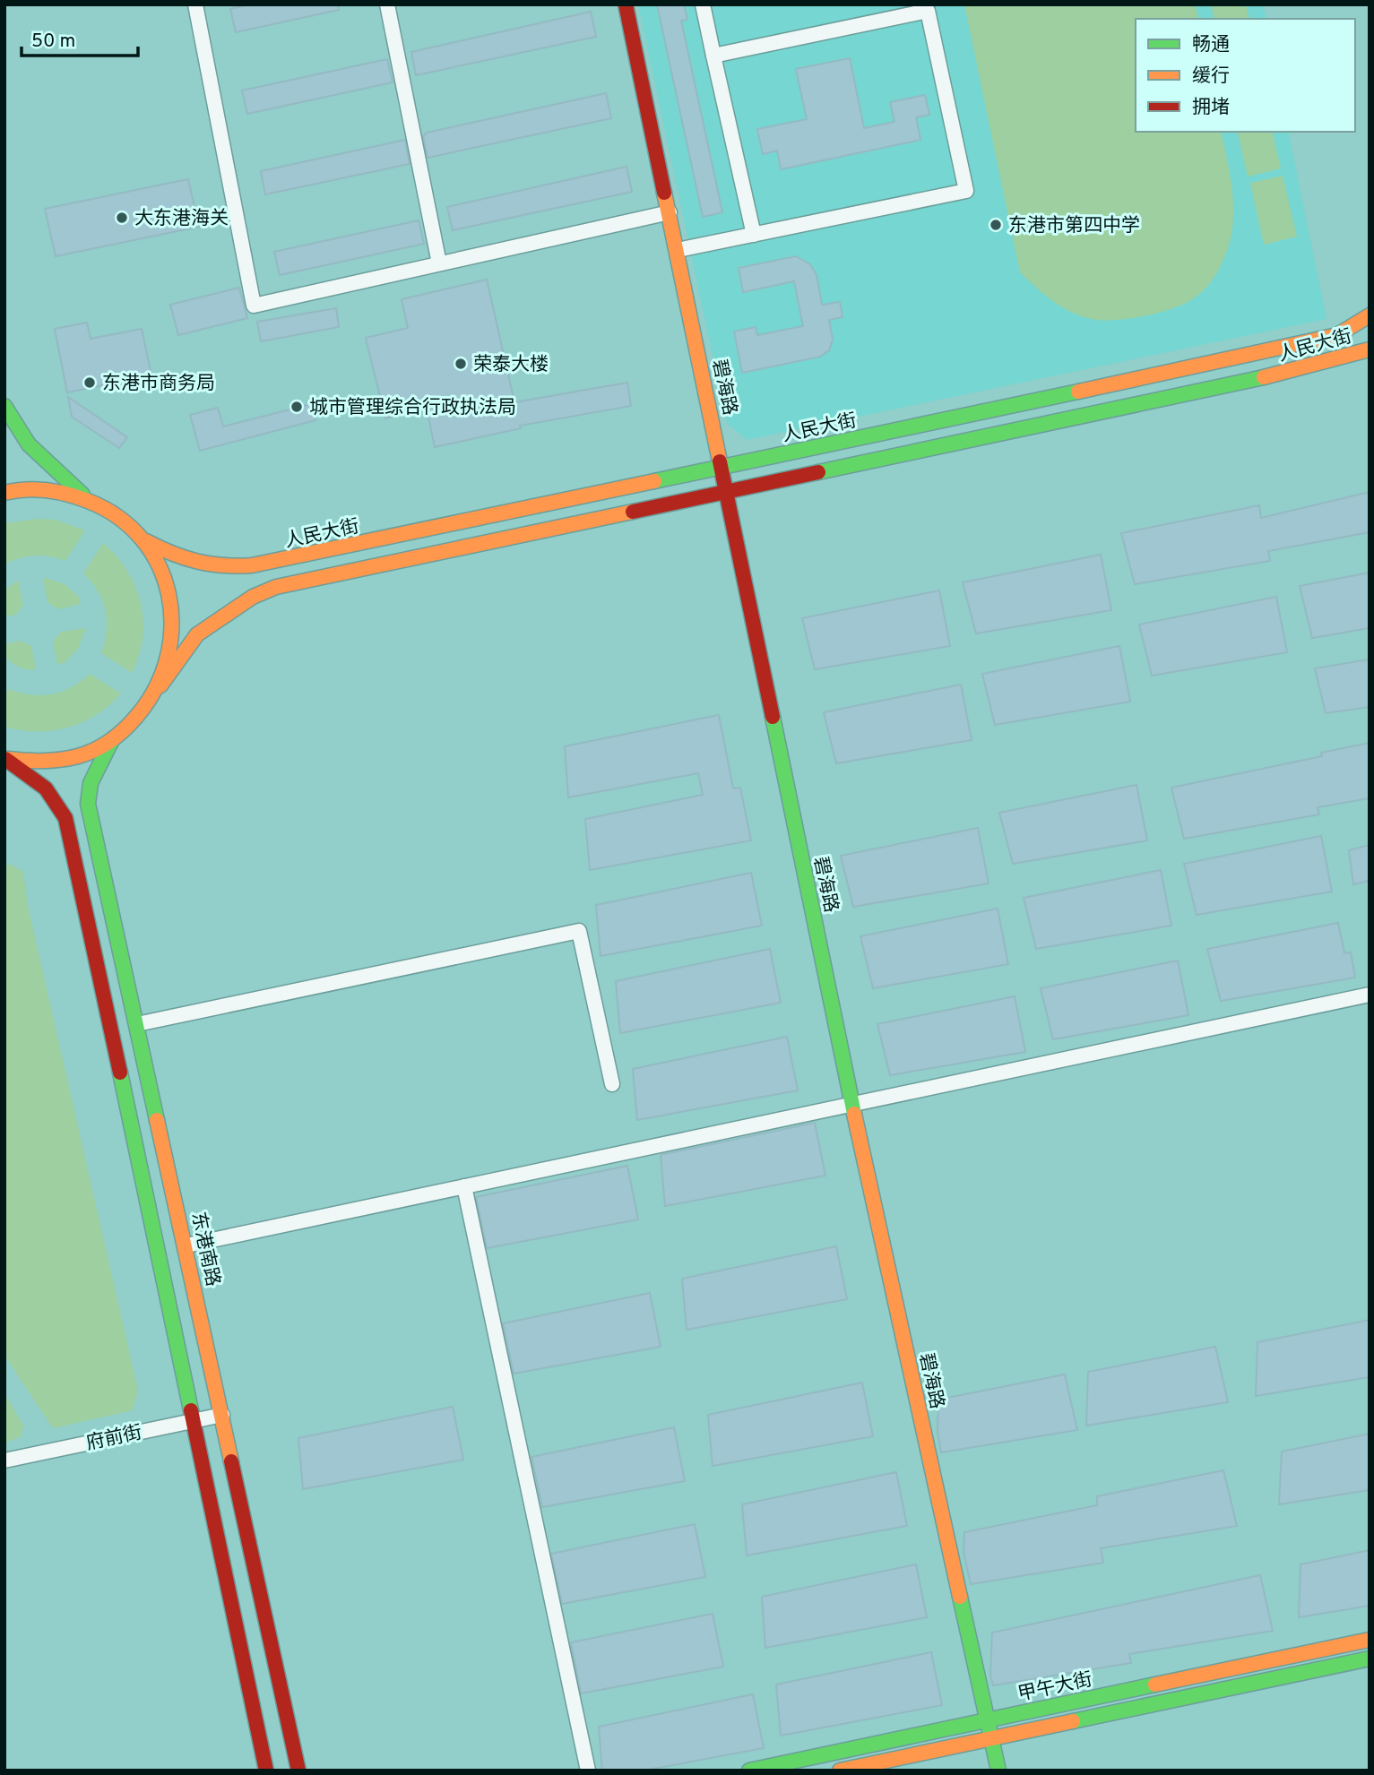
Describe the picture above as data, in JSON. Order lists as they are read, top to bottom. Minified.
{"streets":{"main road":["人民大街","碧海路","东港南路","甲午大街"],"street":["府前街"]},"crossings":[["人民大街","碧海路"],["人民大街","东港南路"],["碧海路","甲午大街"],["东港南路","府前街"]],"places":["大东港海关","东港市第四中学","荣泰大楼","东港市商务局","城市管理综合行政执法局"],"legend":["畅通","缓行","拥堵"],"scale_bar":"50 m"}
